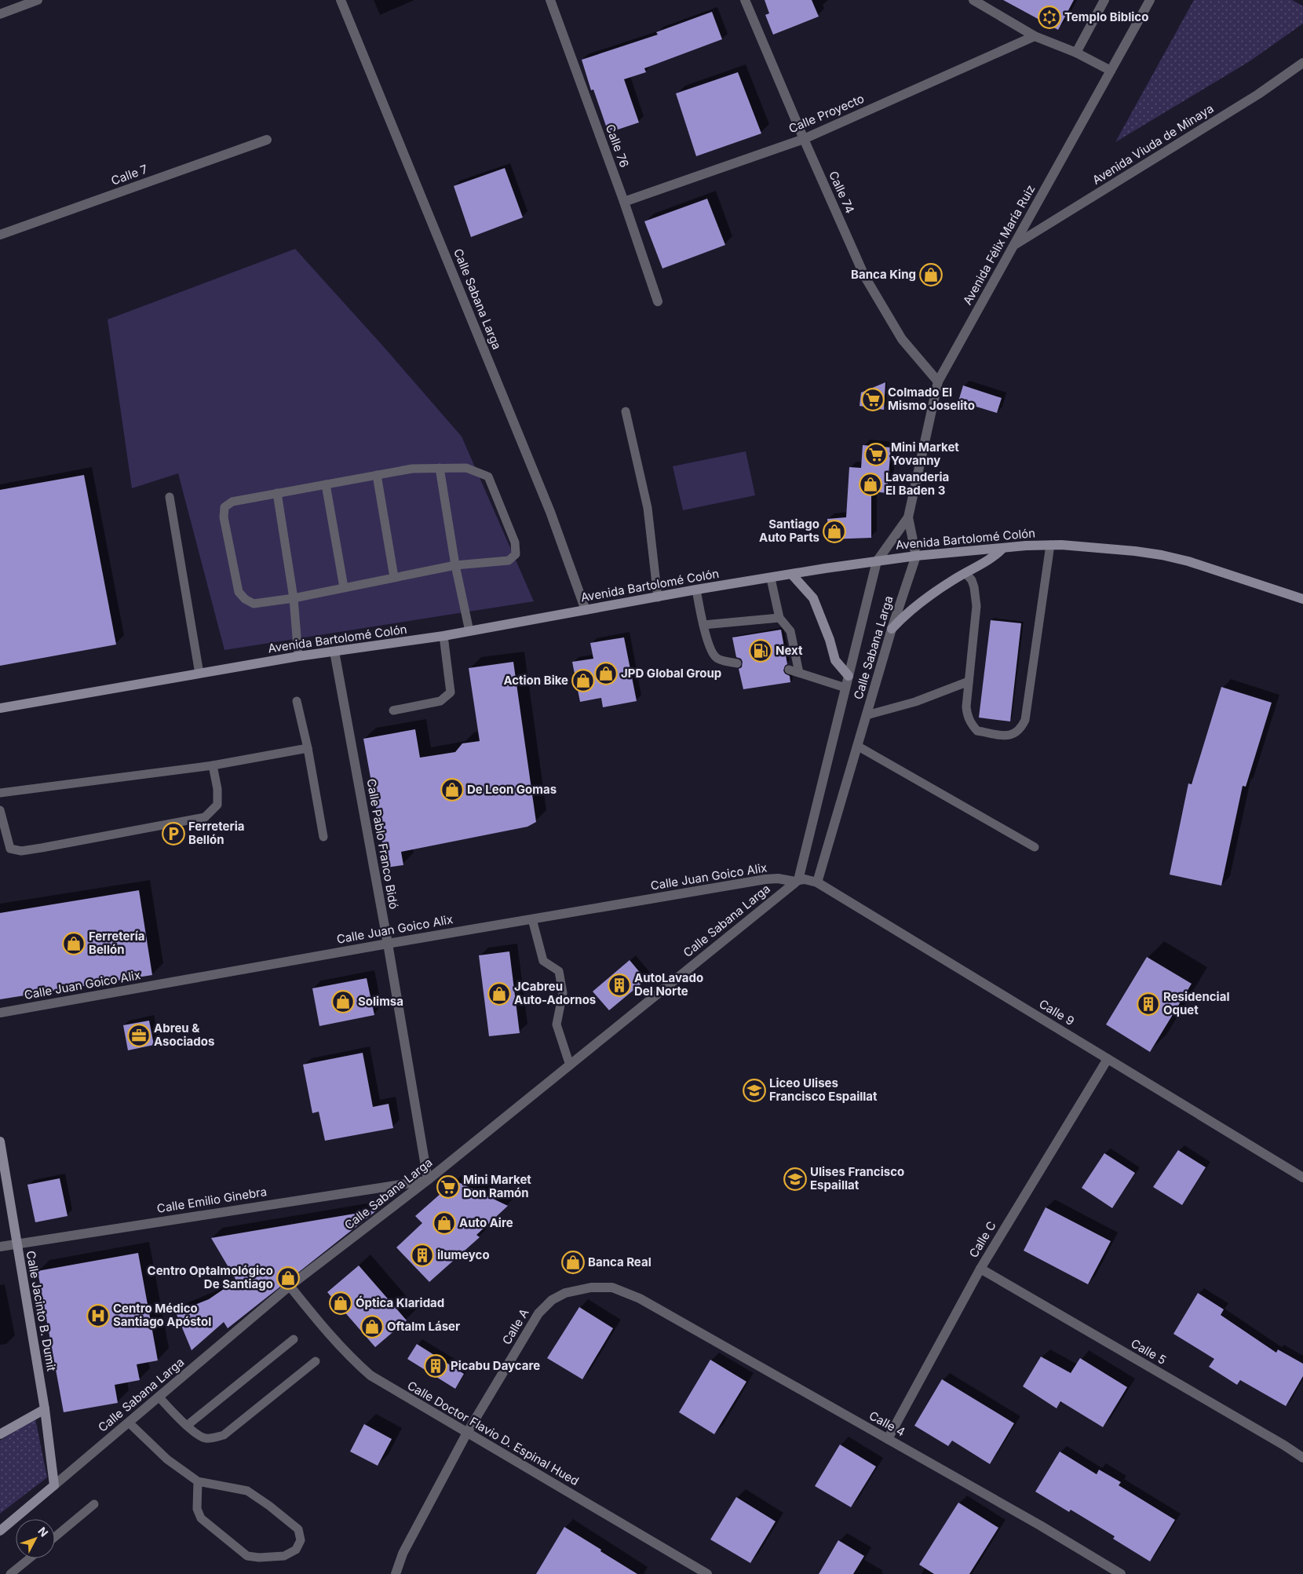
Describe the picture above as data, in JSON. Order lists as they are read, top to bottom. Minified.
{"streets":{"main road":["Calle Sabana Larga","Avenida Bartolomé Colón","Calle Jacinto B. Dumit"],"street":["Calle Proyecto","Avenida Viuda de Minaya","Calle 76","Calle 7","Calle 74","Avenida Félix María Ruiz","Calle Pablo Franco Bidó","Calle Juan Goico Alix","Calle 9","Calle Emilio Ginebra","Calle C","Calle A","Calle 5","Calle 4","Calle Doctor Flavio D. Espinal Hued"]},"crossings":[["Calle Proyecto","Calle 76"],["Calle Proyecto","Calle 74"],["Avenida Viuda de Minaya","Avenida Félix María Ruiz"],["Calle 74","Avenida Félix María Ruiz"],["Avenida Félix María Ruiz","Calle Sabana Larga"],["Avenida Félix María Ruiz","Avenida Bartolomé Colón"],["Calle Sabana Larga","Avenida Bartolomé Colón"],["Calle Sabana Larga","Calle Pablo Franco Bidó"],["Calle Sabana Larga","Calle Juan Goico Alix"],["Calle Sabana Larga","Calle 9"],["Calle Sabana Larga","Calle Emilio Ginebra"],["Calle Sabana Larga","Calle Jacinto B. Dumit"],["Calle Sabana Larga","Calle Doctor Flavio D. Espinal Hued"],["Avenida Bartolomé Colón","Calle Pablo Franco Bidó"],["Calle Pablo Franco Bidó","Calle Juan Goico Alix"],["Calle Pablo Franco Bidó","Calle Emilio Ginebra"],["Calle Juan Goico Alix","Calle 9"],["Calle 9","Calle C"],["Calle Emilio Ginebra","Calle Jacinto B. Dumit"],["Calle C","Calle 5"],["Calle C","Calle 4"],["Calle A","Calle 4"],["Calle A","Calle Doctor Flavio D. Espinal Hued"]],"places":{"synagogue":["Templo Biblico"],"shop":["Banca King","Lavanderia El Baden 3","Santiago Auto Parts","JPD Global Group","Action Bike","De Leon Gomas","Ferretería Bellón","JCabreu Auto-Adornos","Solimsa","Auto Aire","Banca Real","Centro Optalmológico De Santiago","Óptica Klaridad","Oftalm Láser"],"supermarket":["Colmado El Mismo Joselito","Mini Market Yovanny","Mini Market Don Ramón"],"fuel station":["Next"],"parking":["Ferreteria Bellón"],"building":["AutoLavado Del Norte","Residencial Oquet","ilumeyco","Picabu Daycare"],"office":["Abreu & Asociados"],"school or university":["Liceo Ulises Francisco Espaillat","Ulises Francisco Espaillat"],"hospital":["Centro Médico Santiago Apóstol"]},"north":"top right"}
